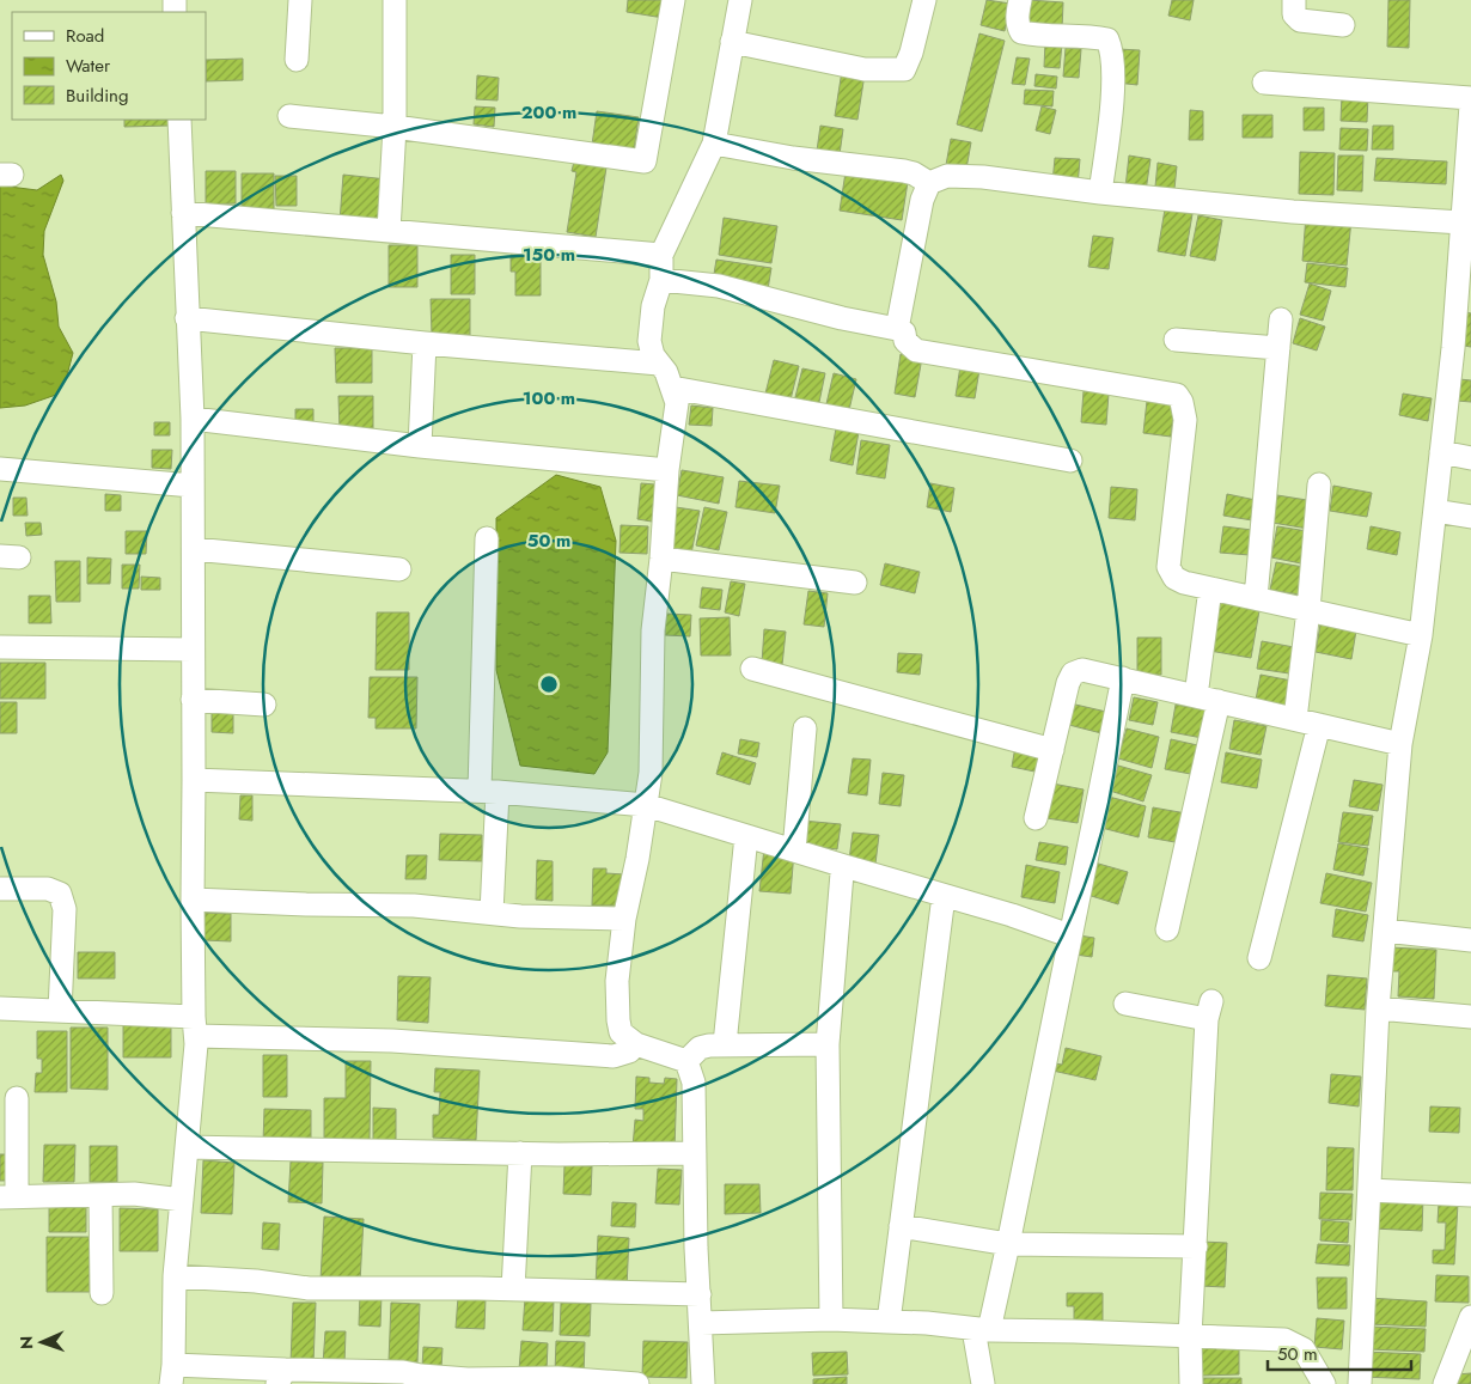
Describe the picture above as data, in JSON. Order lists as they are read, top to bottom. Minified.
{"legend":["Road","Water","Building"],"scale_bar":"50 m","north":"left","rings":["200 m","150 m","100 m","50 m"]}
